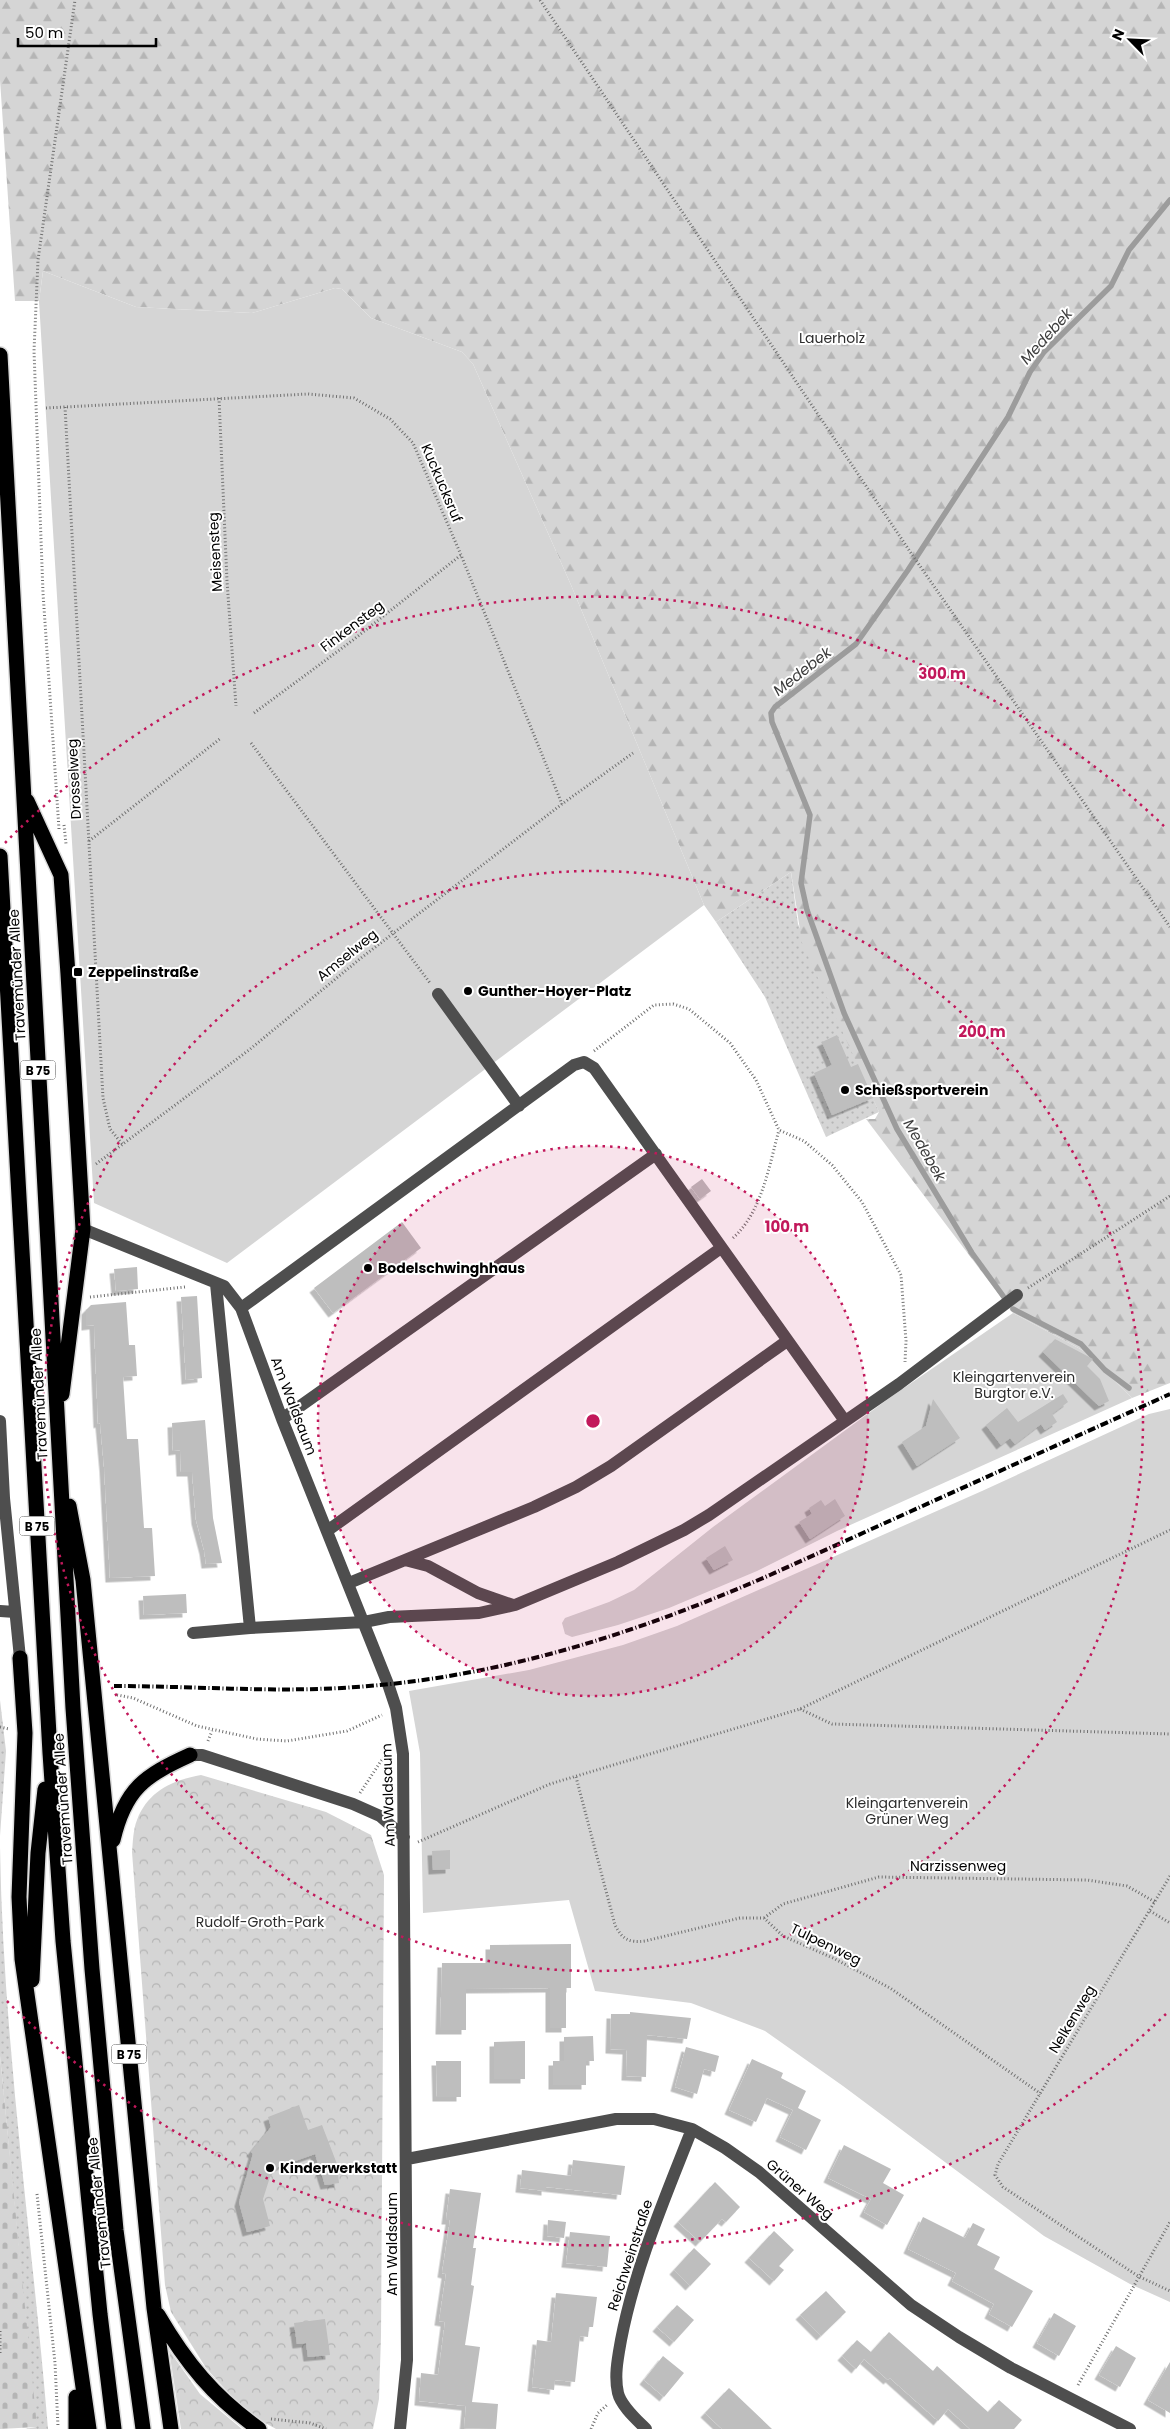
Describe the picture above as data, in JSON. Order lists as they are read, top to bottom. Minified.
{"streets":{"highway":["Travemünder Allee","B 75"],"street":["Am Waldsaum","Grüner Weg","Reichweinstraße"],"path":["Kuckucksruf","Meisensteg","Finkensteg","Drosselweg","Amselweg","Narzissenweg","Tulpenweg","Nelkenweg"]},"crossings":[["Kuckucksruf","Meisensteg"],["Kuckucksruf","Finkensteg"],["Kuckucksruf","Drosselweg"],["Kuckucksruf","Amselweg"],["Drosselweg","Amselweg"],["Travemünder Allee","B 75"],["Am Waldsaum","Grüner Weg"],["Narzissenweg","Tulpenweg"],["Narzissenweg","Nelkenweg"],["Tulpenweg","Nelkenweg"],["Grüner Weg","Reichweinstraße"]],"water":["Medebek"],"parks":["Lauerholz","Kleingartenverein Burgtor e.V.","Kleingartenverein Grüner Weg","Rudolf-Groth-Park"],"places":{"transit":["Zeppelinstraße"],"other":["Gunther-Hoyer-Platz","Schießsportverein","Bodelschwinghhaus","Kinderwerkstatt"]},"scale_bar":"50 m","north":"top left","rings":["300 m","200 m","100 m"]}
